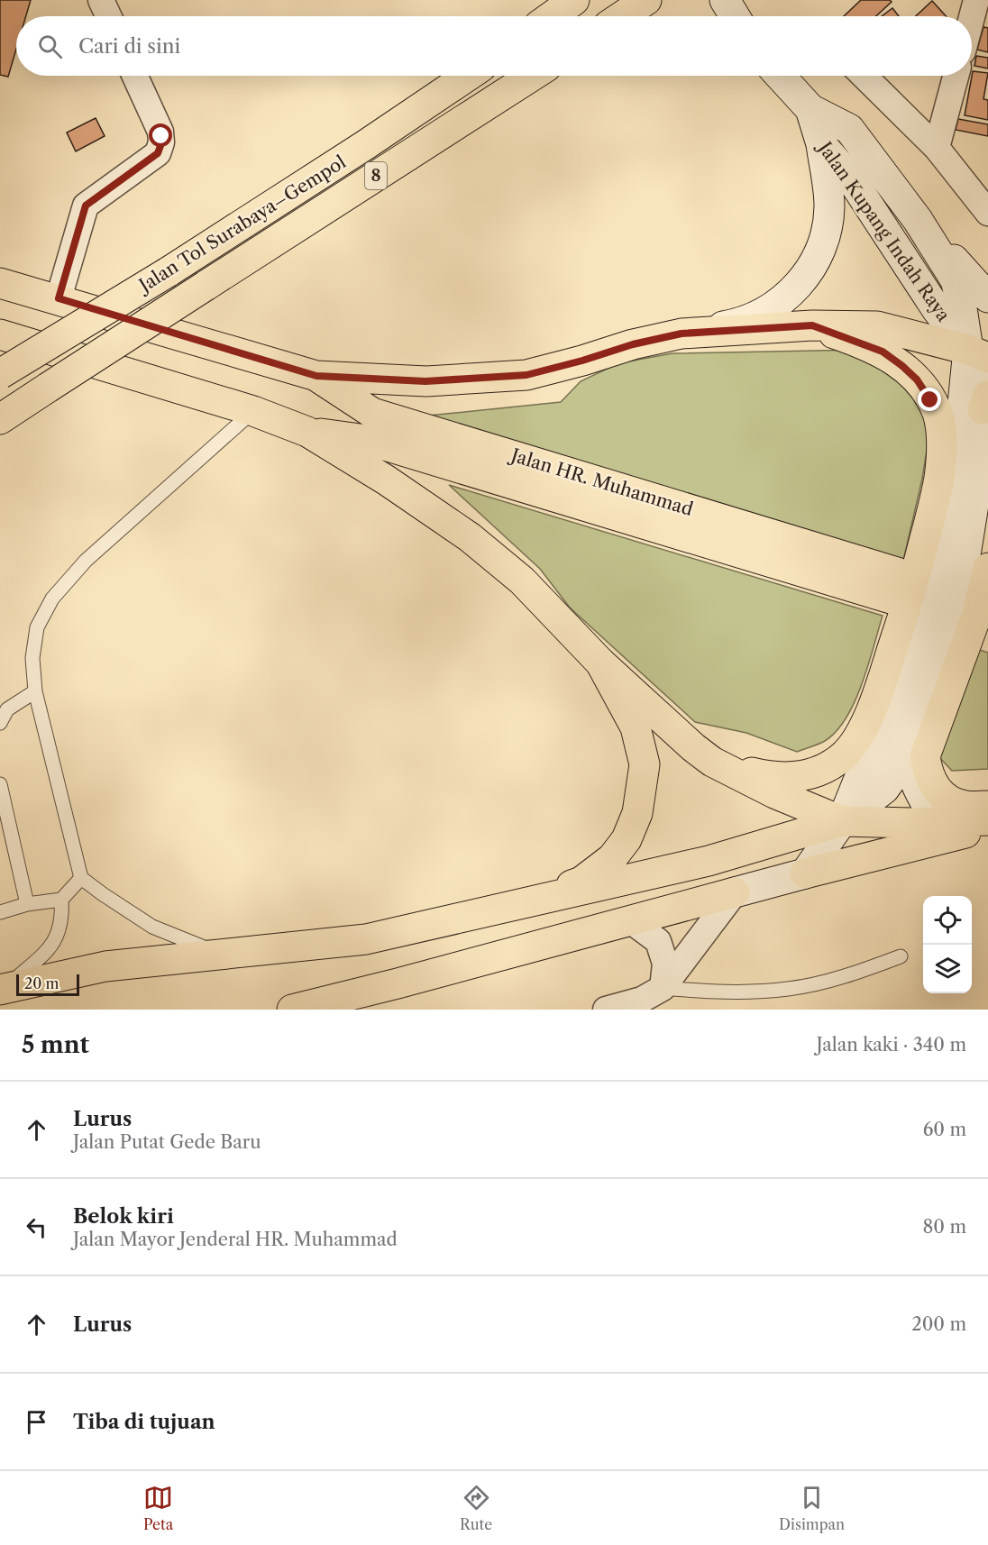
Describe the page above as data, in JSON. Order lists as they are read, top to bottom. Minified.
{"streets":{"main road":["8","Jalan Tol Surabaya–Gempol","Jalan HR. Muhammad"],"street":["Jalan Kupang Indah Raya"]},"scale_bar":"20 m","page":{"search":"Cari di sini","scale":"20 m","heading":["5 mnt","Jalan kaki · 340 m"],"list":[["Lurus","Jalan Putat Gede Baru","60 m"],["Belok kiri","Jalan Mayor Jenderal HR. Muhammad","80 m"],["Lurus","200 m"],"Tiba di tujuan"],"nav":["Peta","Rute","Disimpan"]}}
